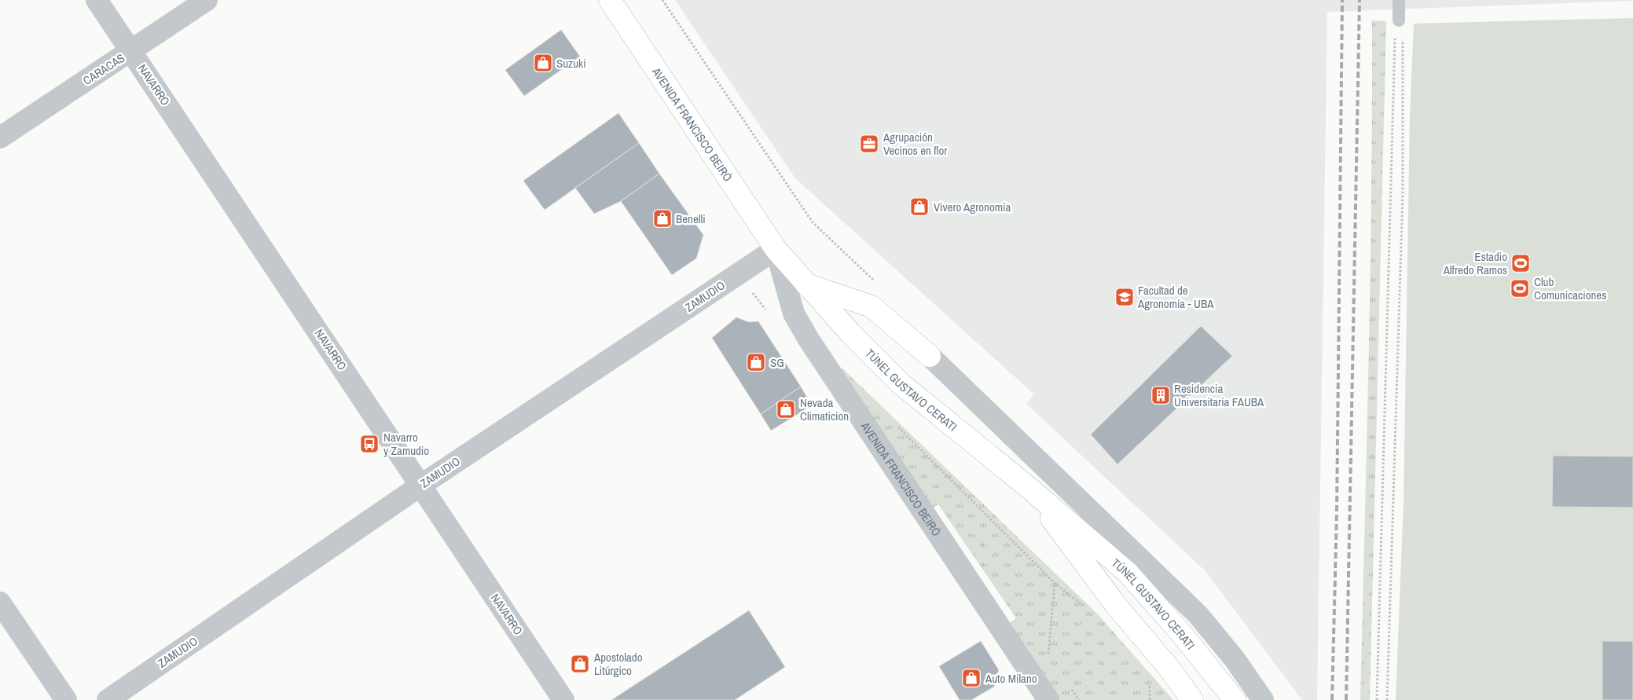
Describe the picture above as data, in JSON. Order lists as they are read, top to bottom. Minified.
{"streets":{"main road":["AVENIDA FRANCISCO BEIRÓ","TÚNEL GUSTAVO CERATI"],"street":["CARACAS","NAVARRO","ZAMUDIO"]},"crossings":[["CARACAS","NAVARRO"],["NAVARRO","ZAMUDIO"],["AVENIDA FRANCISCO BEIRÓ","ZAMUDIO"],["AVENIDA FRANCISCO BEIRÓ","TÚNEL GUSTAVO CERATI"]],"places":{"shop":["Suzuki","Vivero Agronomía","Benelli","SG","Nevada Climaticion","Apostolado Litúrgico","Auto Milano"],"office":["Agrupación Vecinos en flor"],"sports":["Estadio Alfredo Ramos","Club Comunicaciones"],"school or university":["Facultad de Agronomía - UBA"],"building":["Residencia Universitaria FAUBA"],"bus stop":["Navarro y Zamudio"]}}
